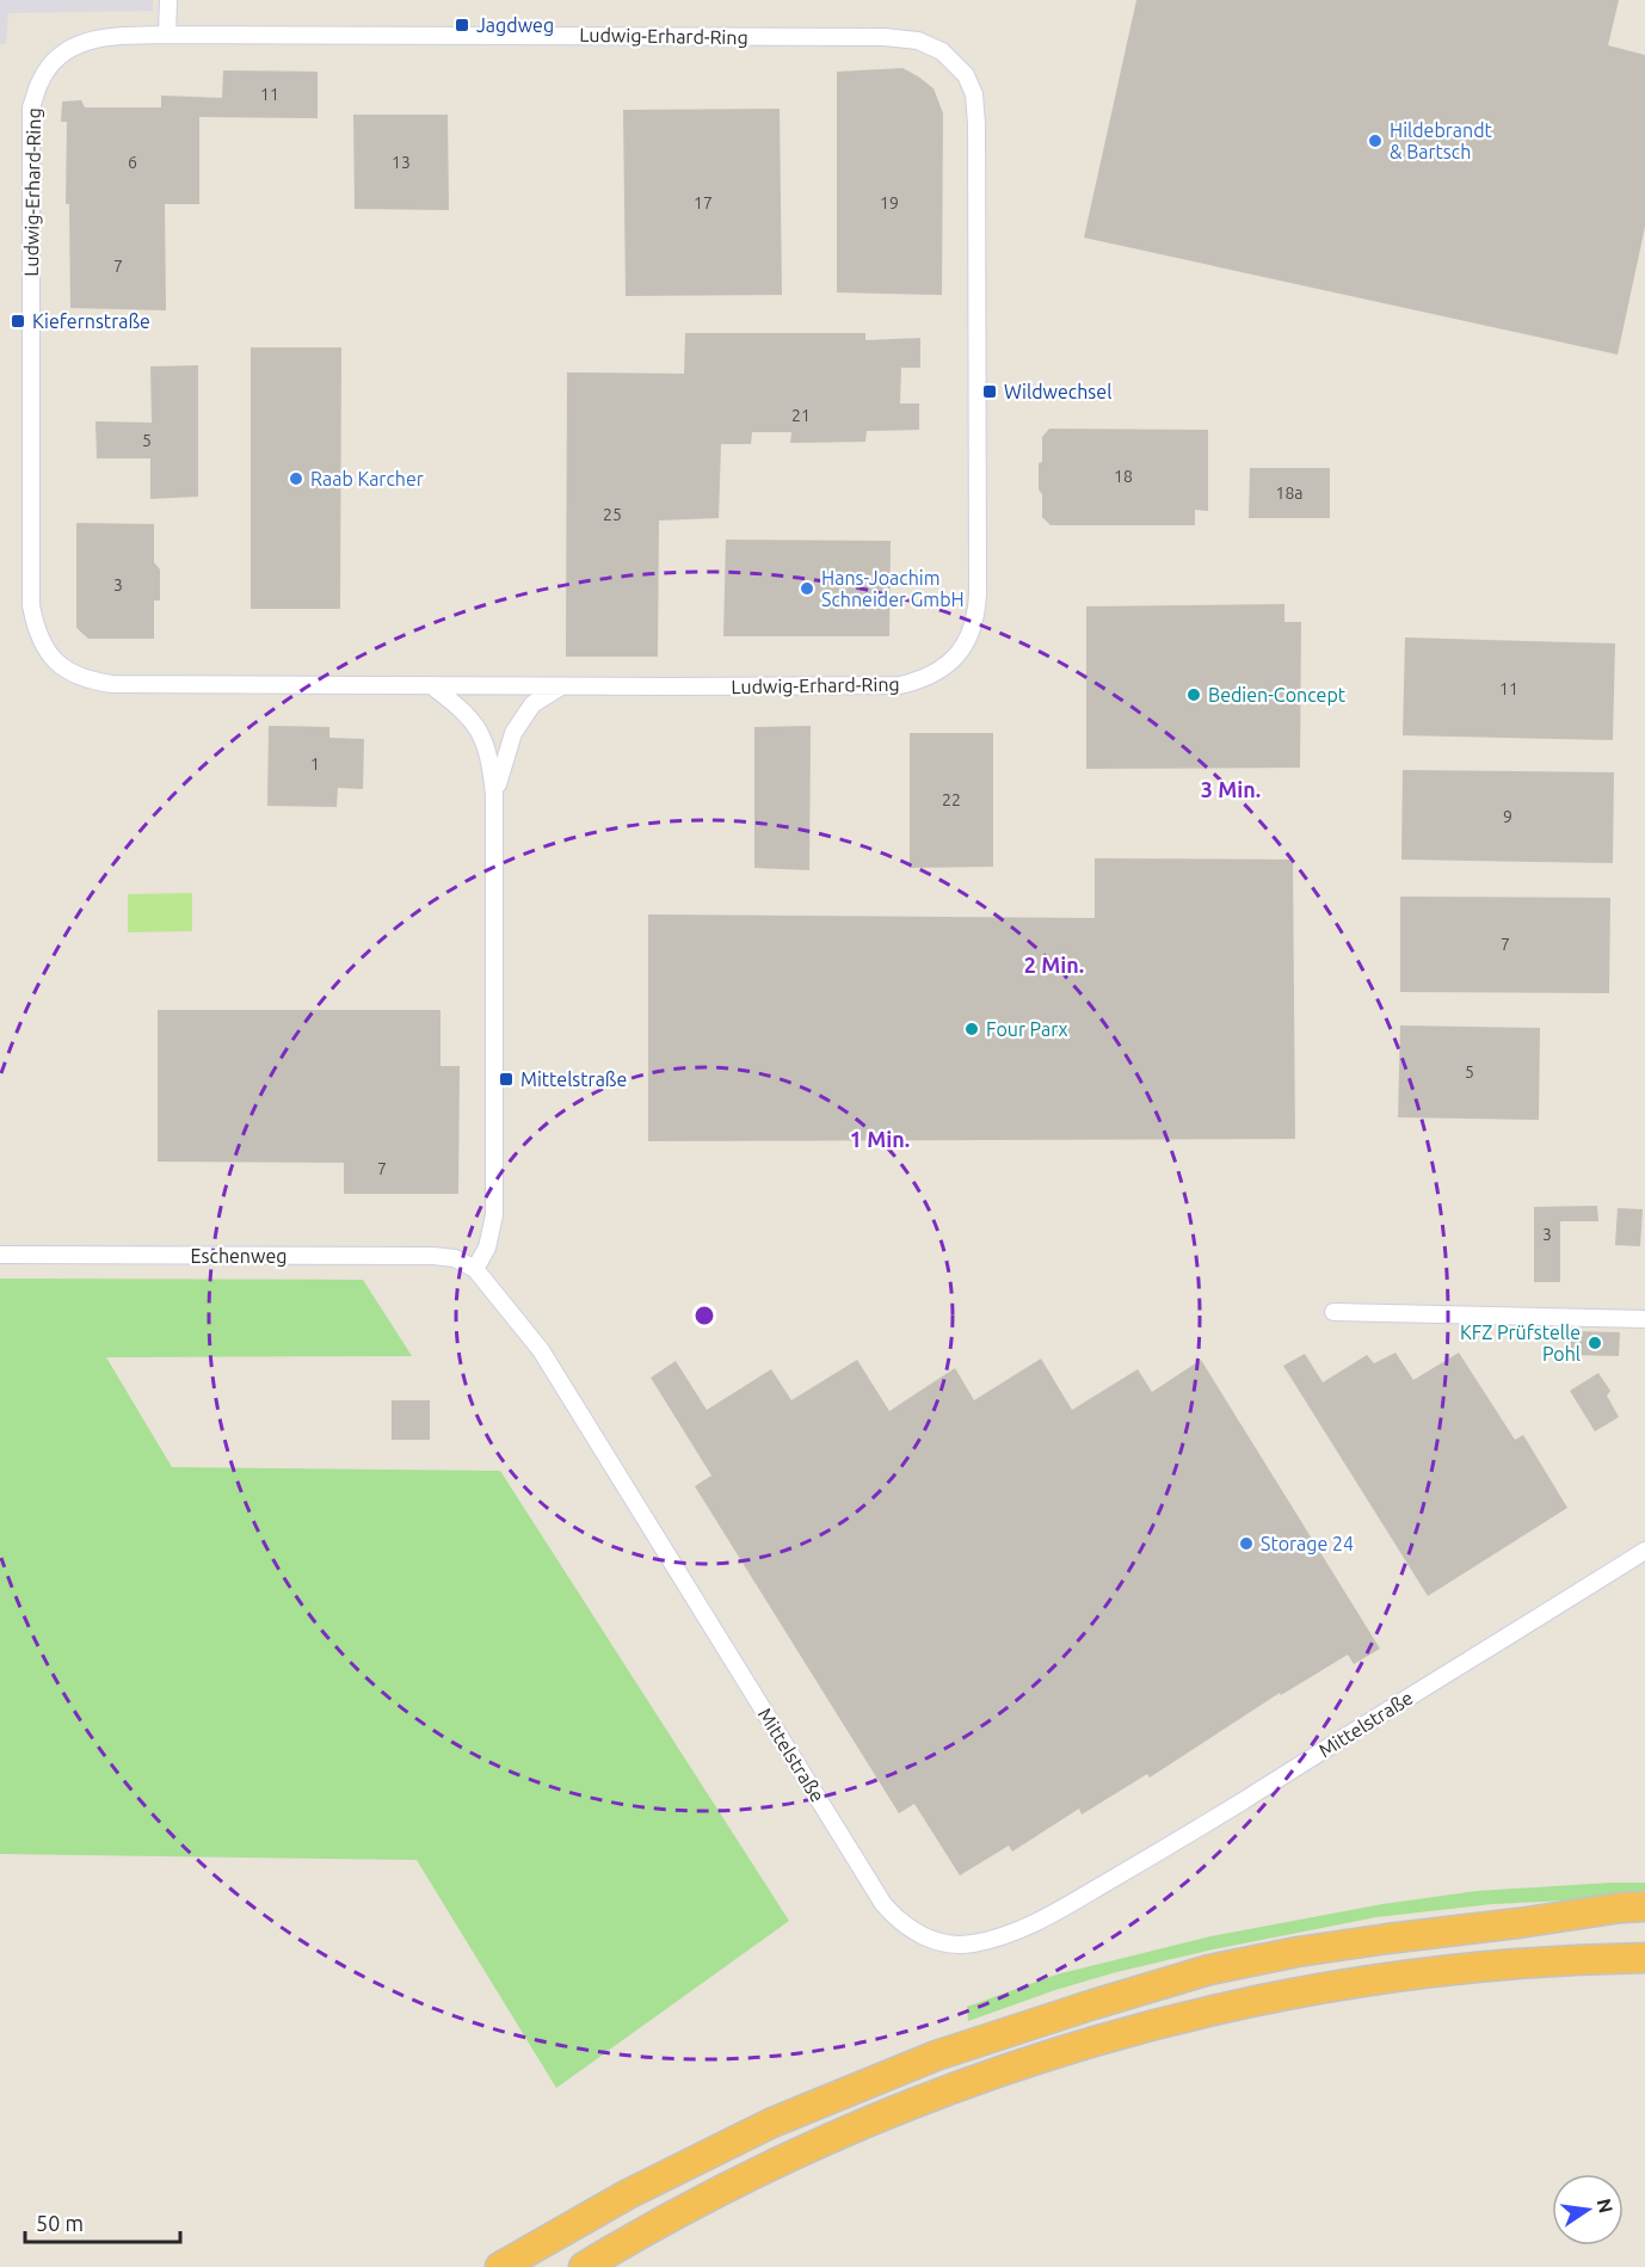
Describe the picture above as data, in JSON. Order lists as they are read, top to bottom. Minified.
{"streets":{"street":["Ludwig-Erhard-Ring","Eschenweg","Mittelstraße"]},"crossings":[["Eschenweg","Mittelstraße"]],"places":{"transit":["Jagdweg","Kiefernstraße","Wildwechsel","Mittelstraße"],"other":["Hildebrandt & Bartsch","Raab Karcher","Hans-Joachim Schneider GmbH","Bedien-Concept","Four Parx","KFZ Prüfstelle Pohl","Storage 24"]},"house_numbers":["11","6","13","17","19","7","21","5","18","18a","25","3","11","1","22","9","7","5","7","3"],"scale_bar":"50 m","north":"right","rings":["3 Min.","2 Min.","1 Min."]}
